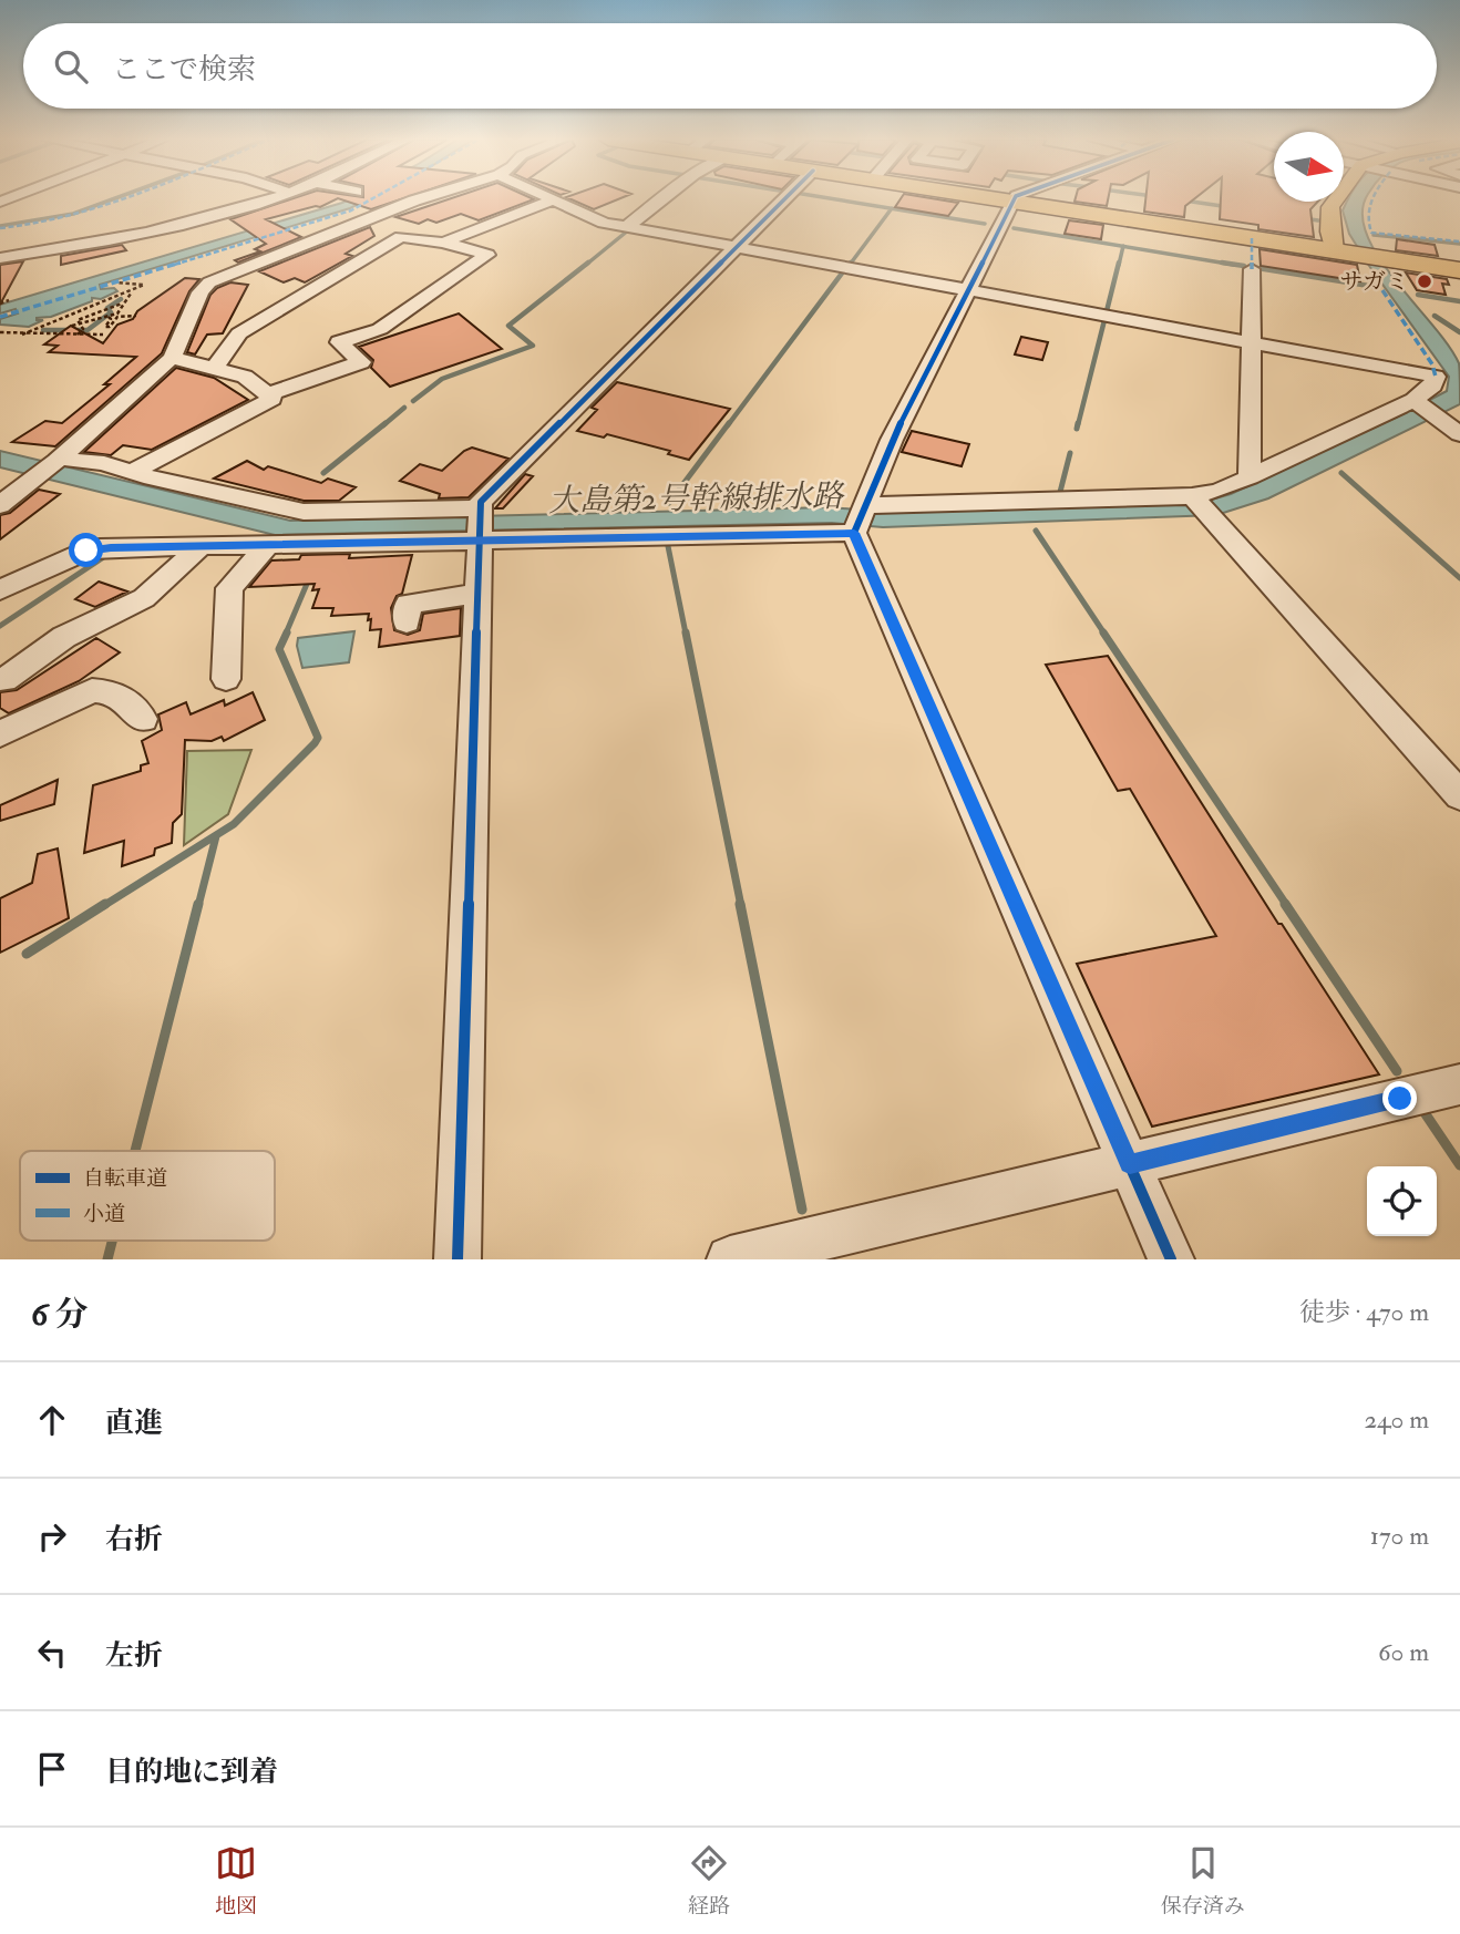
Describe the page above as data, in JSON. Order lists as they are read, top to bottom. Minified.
{"water":["大島第2号幹線排水路"],"places":["サガミ"],"legend":["自転車道","小道"],"north":"right","page":{"search":"ここで検索","heading":["6 分","徒歩 · 470 m"],"list":[["直進","240 m"],["右折","170 m"],["左折","60 m"],"目的地に到着"],"nav":["地図","経路","保存済み"]}}
